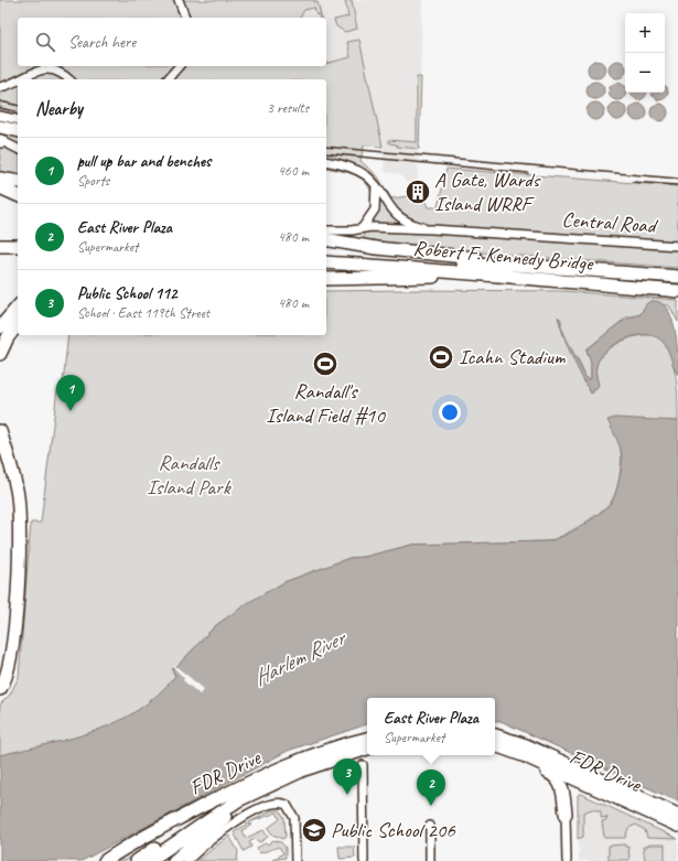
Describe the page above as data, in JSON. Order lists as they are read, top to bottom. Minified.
{"streets":{"highway":["Robert F. Kennedy Bridge","FDR Drive"],"street":["Central Road"]},"water":["Harlem River"],"parks":["Randalls Island Park"],"places":{"building":["A Gate, Wards Island WRRF"],"sports":["Icahn Stadium","Randall's Island Field #10"],"school or university":["Public School 206"]},"page":{"map_buttons":["+","−"],"search":"Search here","heading":["Nearby","3 results"],"list":[{"mark":"1","name":"pull up bar and benches","note":"Sports","value":"460 m"},{"mark":"2","name":"East River Plaza","note":"Supermarket","value":"480 m"},{"mark":"3","name":"Public School 112","note":"School · East 119th Street","value":"480 m"}],"pins":["1","3","2"],"popup":["East River Plaza","Supermarket"]}}
